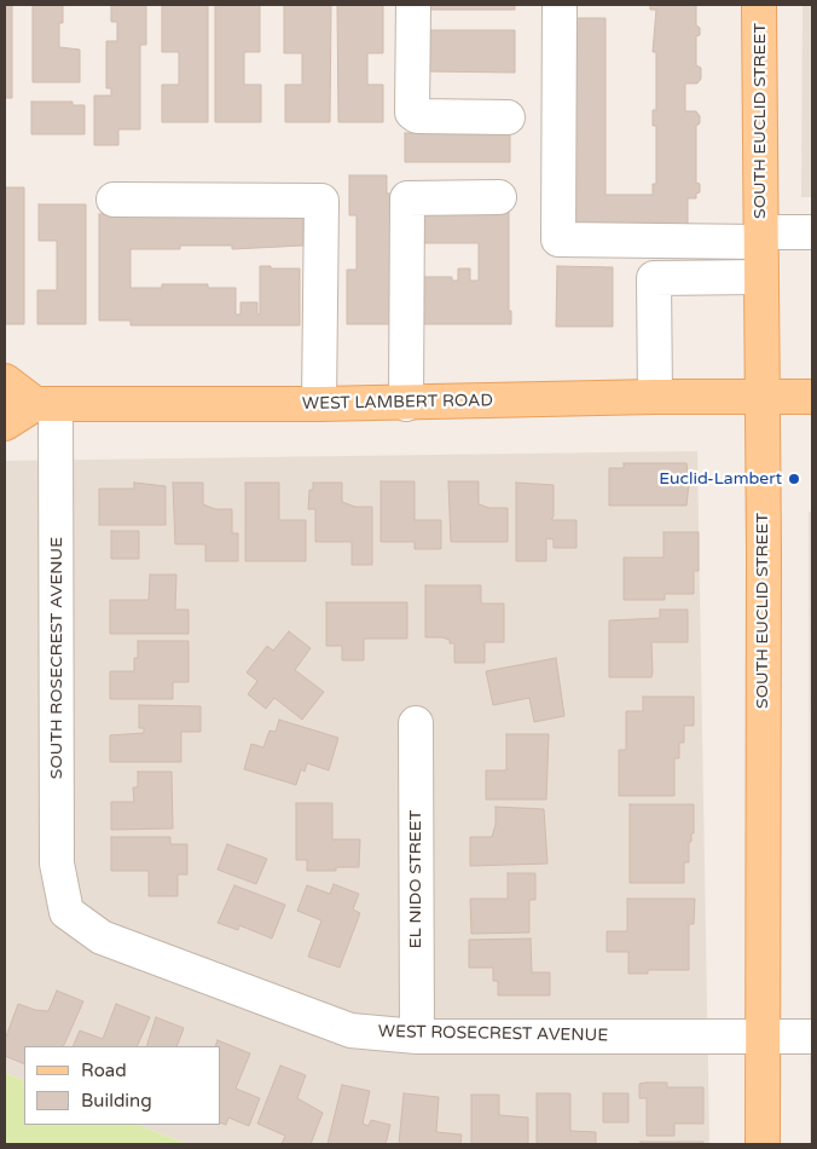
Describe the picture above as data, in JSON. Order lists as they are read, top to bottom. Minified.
{"streets":{"main road":["SOUTH EUCLID STREET","WEST LAMBERT ROAD"],"street":["SOUTH ROSECREST AVENUE","EL NIDO STREET","WEST ROSECREST AVENUE"]},"crossings":[["SOUTH EUCLID STREET","WEST LAMBERT ROAD"],["SOUTH EUCLID STREET","WEST ROSECREST AVENUE"],["WEST LAMBERT ROAD","SOUTH ROSECREST AVENUE"],["SOUTH ROSECREST AVENUE","WEST ROSECREST AVENUE"],["EL NIDO STREET","WEST ROSECREST AVENUE"]],"places":["Euclid-Lambert"],"legend":["Road","Building"]}
